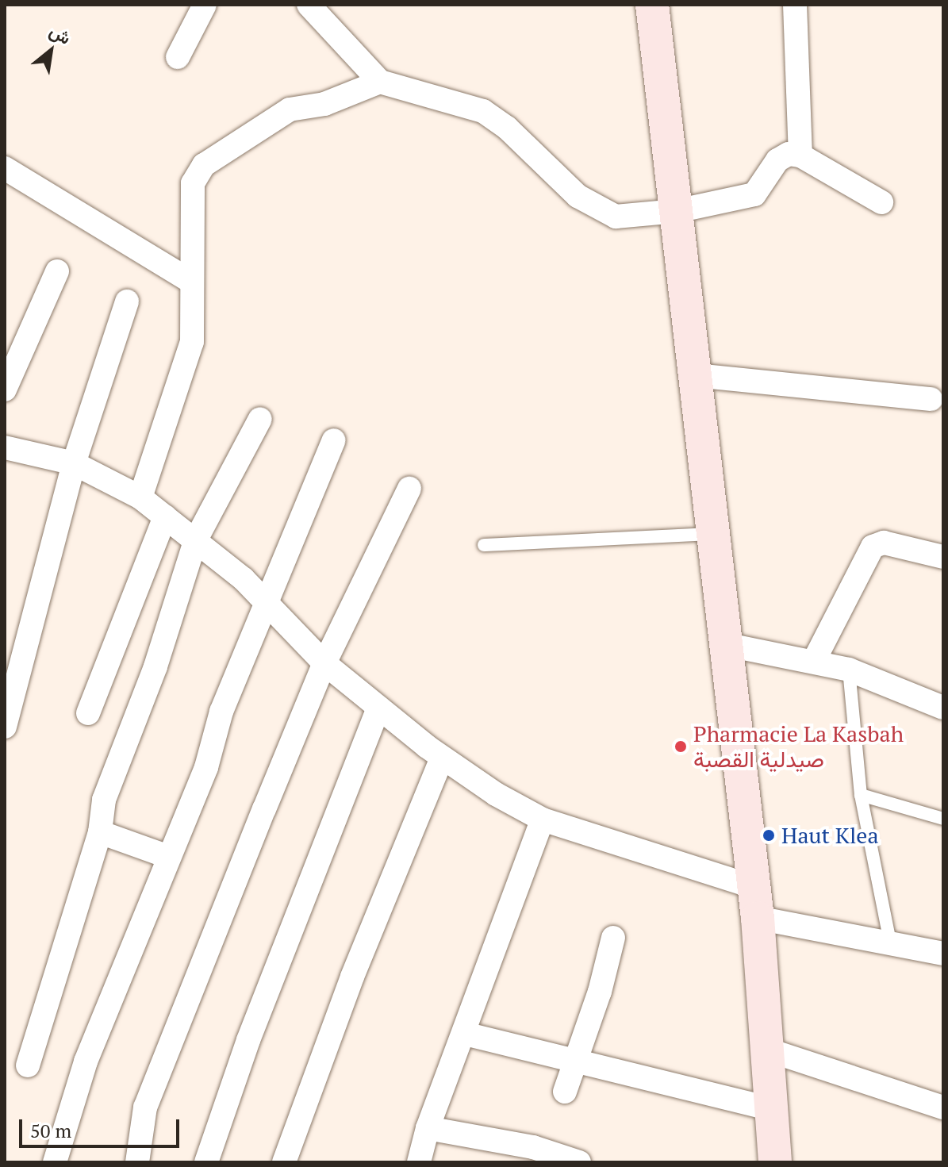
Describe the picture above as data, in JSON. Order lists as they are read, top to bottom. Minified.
{"places":["Pharmacie La Kasbah صيدلية القصبة","Haut Klea"],"scale_bar":"50 m","north":"top right"}
